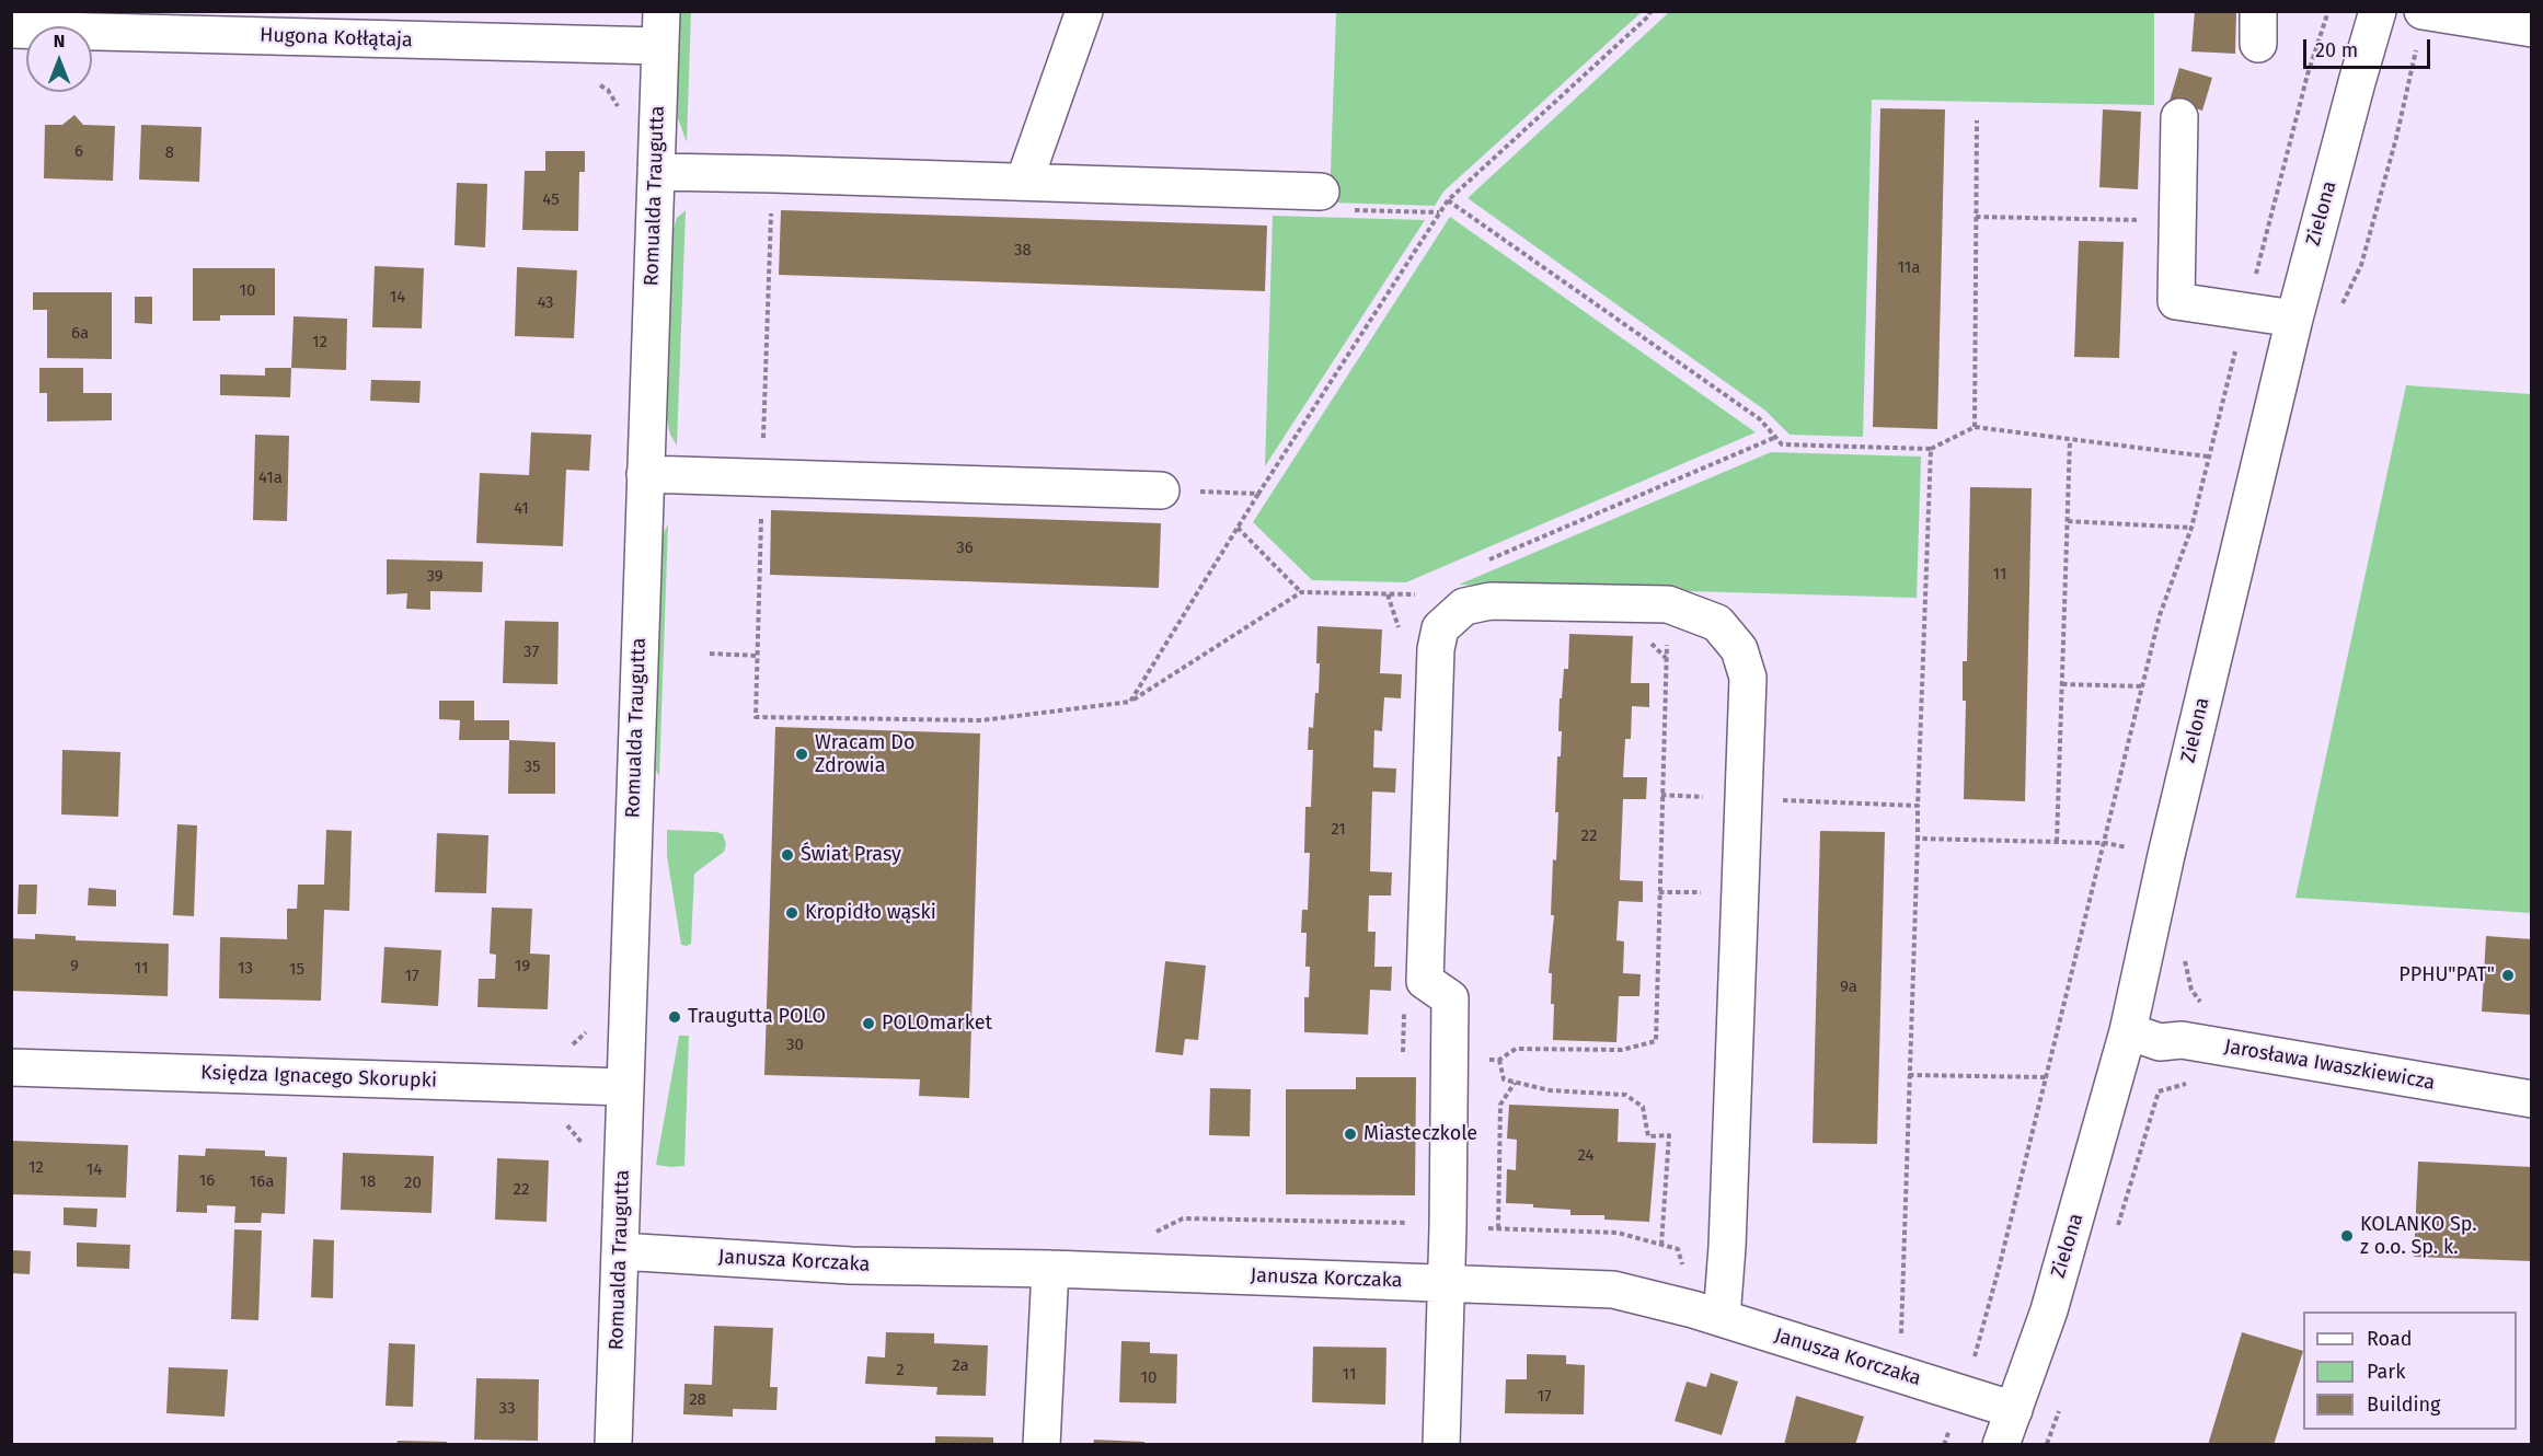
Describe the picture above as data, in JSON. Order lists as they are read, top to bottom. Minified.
{"streets":{"street":["Hugona Kołłątaja","Romualda Traugutta","Zielona","Jarosława Iwaszkiewicza","Księdza Ignacego Skorupki","Janusza Korczaka"]},"crossings":[["Hugona Kołłątaja","Romualda Traugutta"],["Romualda Traugutta","Księdza Ignacego Skorupki"],["Romualda Traugutta","Janusza Korczaka"],["Zielona","Jarosława Iwaszkiewicza"],["Zielona","Janusza Korczaka"]],"places":["Wracam Do Zdrowia","Świat Prasy","Kropidło wąski","PPHU\"PAT\"","Traugutta POLO","POLOmarket","Miasteczkole","KOLANKO Sp. z o.o. Sp. k."],"house_numbers":["6","8","45","38","11a","10","14","43","6a","12","41a","41","36","11","39","37","35","21","22","9","19","11","13","15","17","9a","30","24","12","14","16","16a","18","20","22","2a","2","11","10","17","28","33"],"legend":["Road","Park","Building"],"scale_bar":"20 m","north":"top"}
